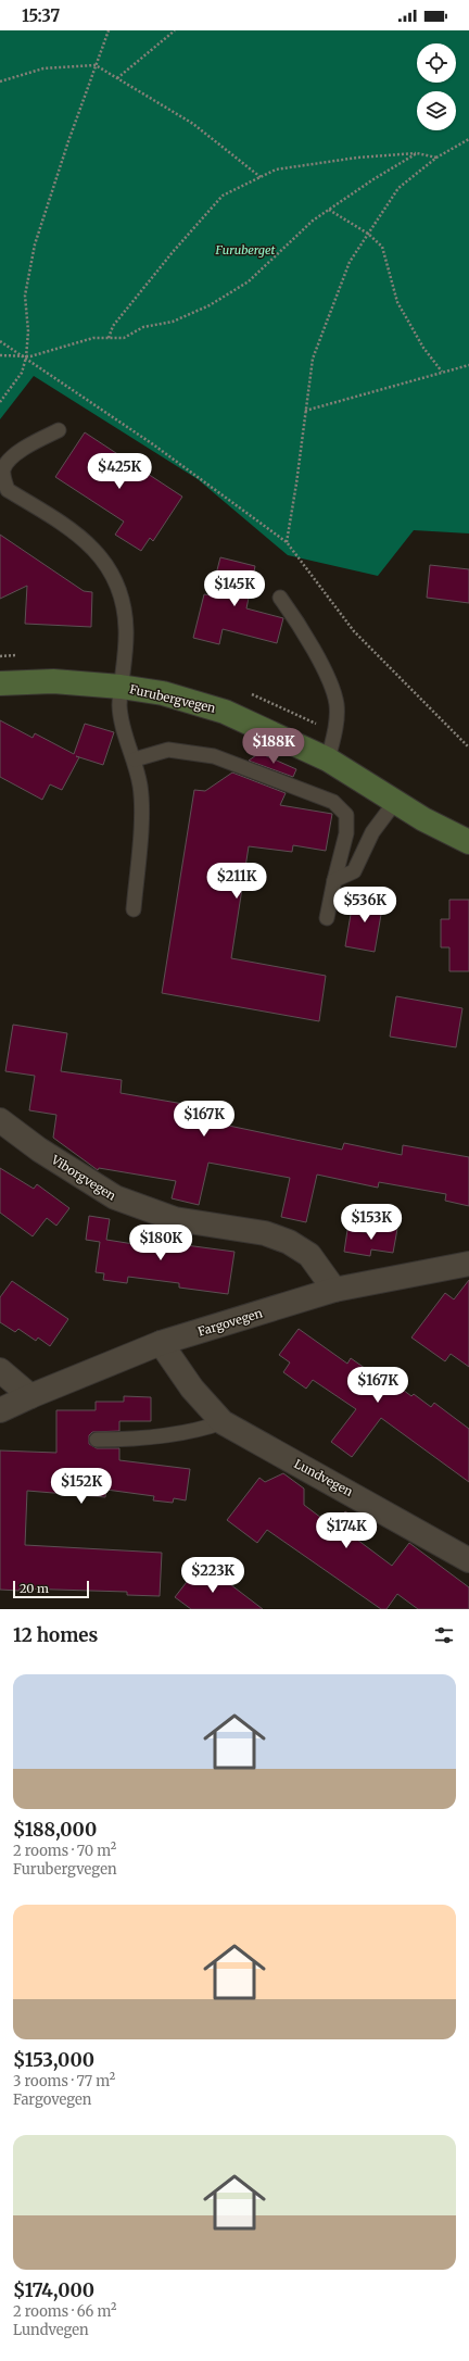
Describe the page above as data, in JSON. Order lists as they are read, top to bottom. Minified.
{"streets":{"main road":["Furubergvegen"],"street":["Viborgvegen","Fargovegen","Lundvegen"]},"crossings":[["Viborgvegen","Fargovegen"],["Fargovegen","Lundvegen"]],"parks":["Furuberget"],"scale_bar":"20 m","page":{"status":"15:37","price":["$425K","$145K","$188K","$211K","$536K","$167K","$153K","$180K","$167K","$152K","$174K","$223K"],"scale":"20 m","heading":"12 homes","list":[{"name":"$188,000","note":"2 rooms · 70 m² · Furubergvegen"},{"name":"$153,000","note":"3 rooms · 77 m² · Fargovegen"},{"name":"$174,000","note":"2 rooms · 66 m² · Lundvegen"}]}}
